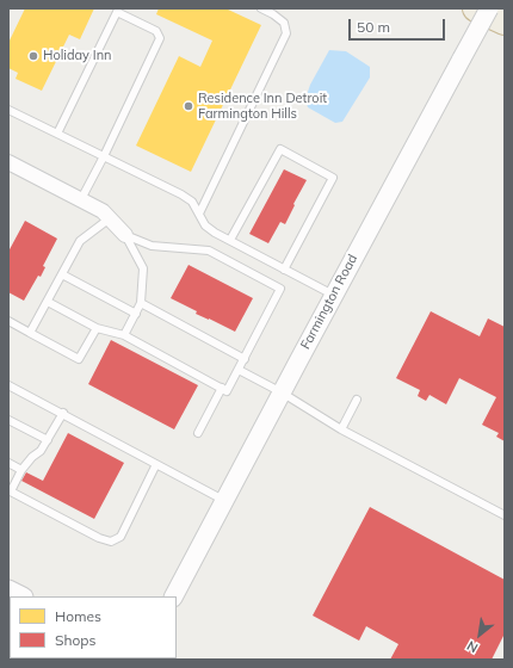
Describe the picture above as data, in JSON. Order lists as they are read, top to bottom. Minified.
{"streets":{"street":["Farmington Road"]},"places":["Holiday Inn","Residence Inn Detroit Farmington Hills"],"legend":["Homes","Shops"],"scale_bar":"50 m","north":"bottom left"}
